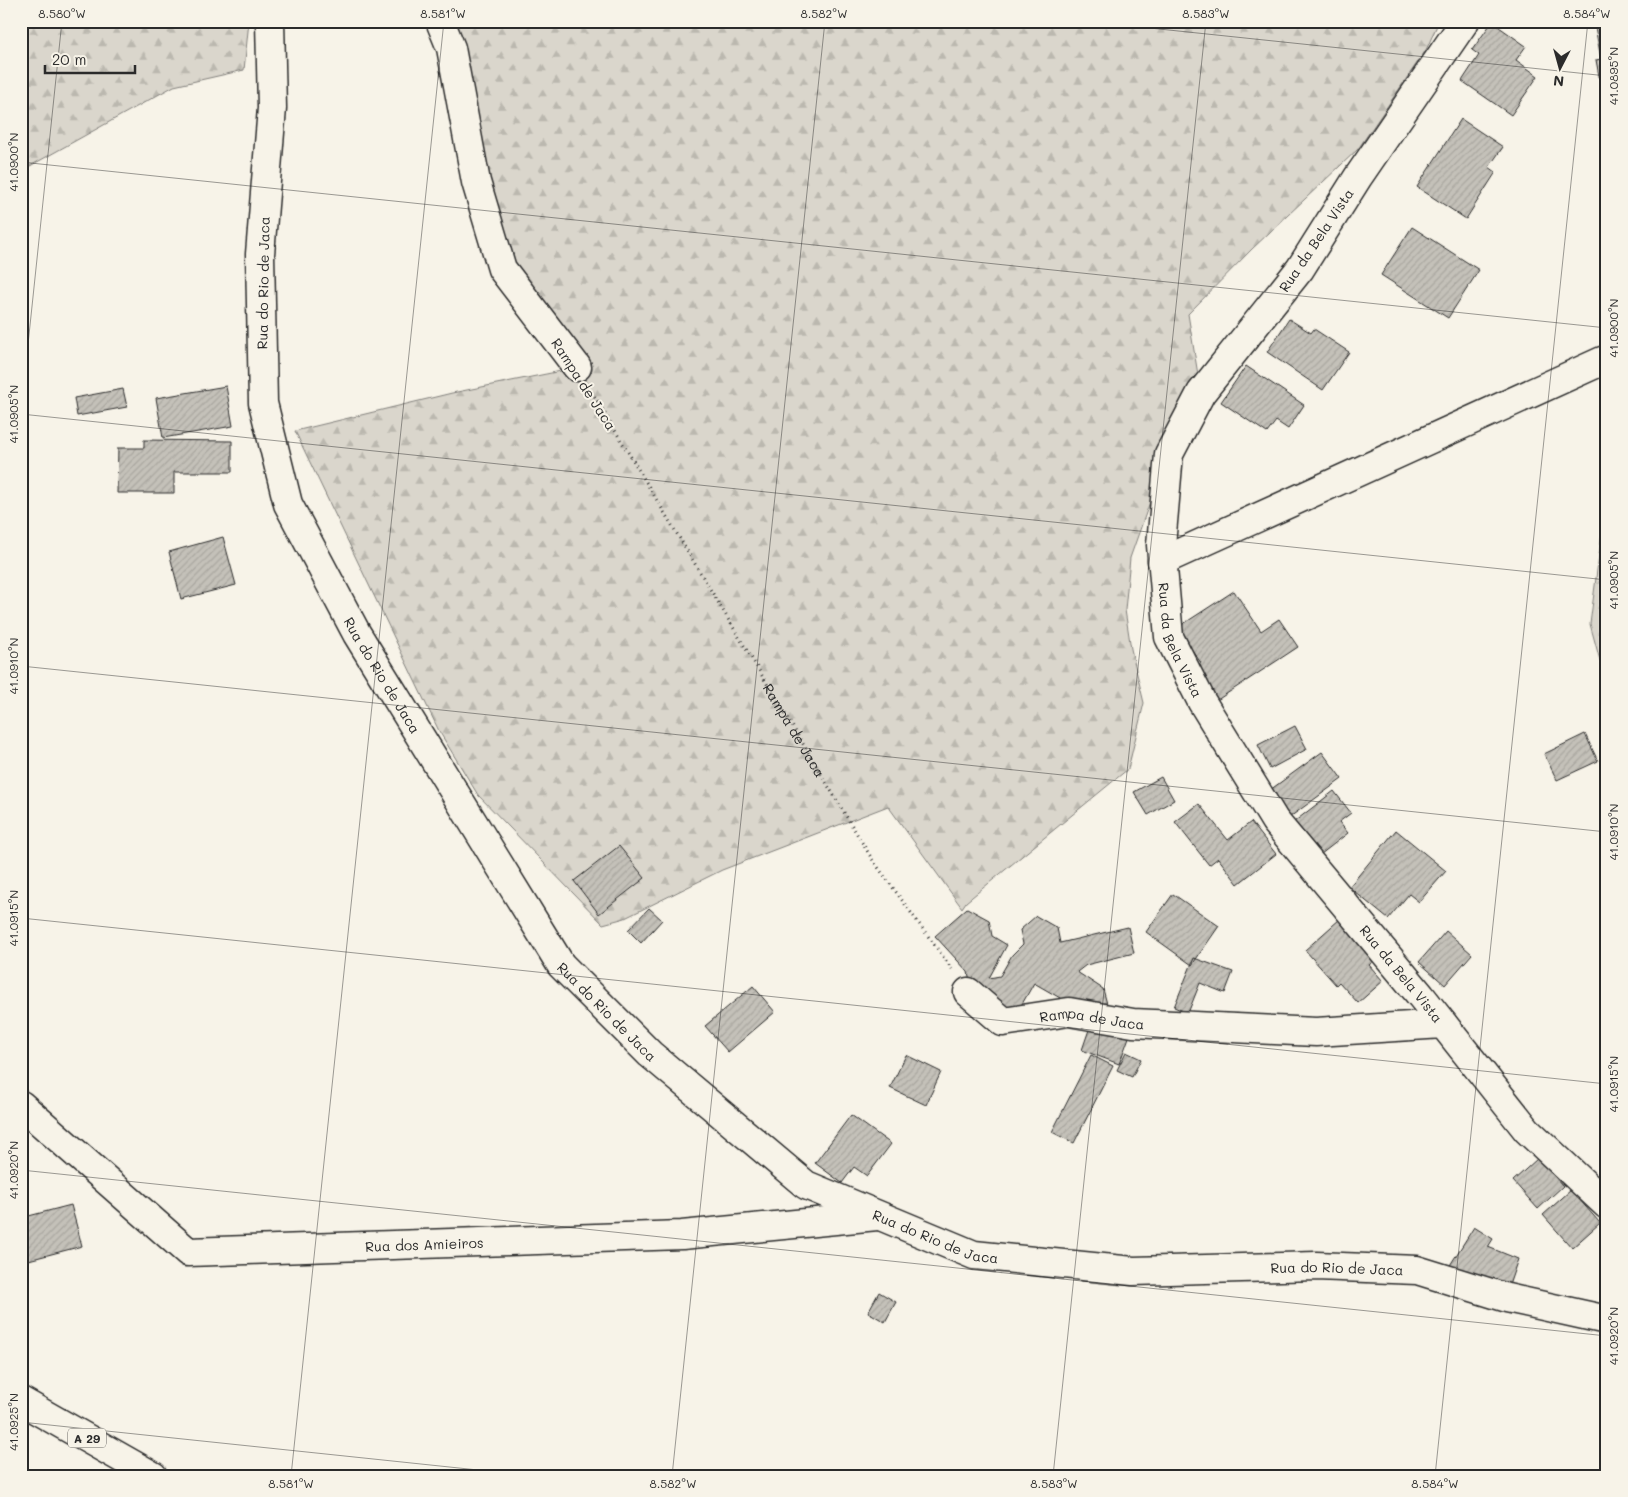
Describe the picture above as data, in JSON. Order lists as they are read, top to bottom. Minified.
{"streets":{"main road":["Rua da Bela Vista","Rua do Rio de Jaca","Rampa de Jaca","Rua dos Amieiros","A 29"]},"crossings":[["Rua da Bela Vista","Rampa de Jaca"],["Rua do Rio de Jaca","Rua dos Amieiros"]],"scale_bar":"20 m","north":"bottom","coordinates":["8.580°W","8.581°W","8.582°W","8.583°W","8.584°W","41.0895°N","41.0900°N","41.0905°N","41.0910°N","41.0915°N","41.0920°N","41.0925°N"]}
